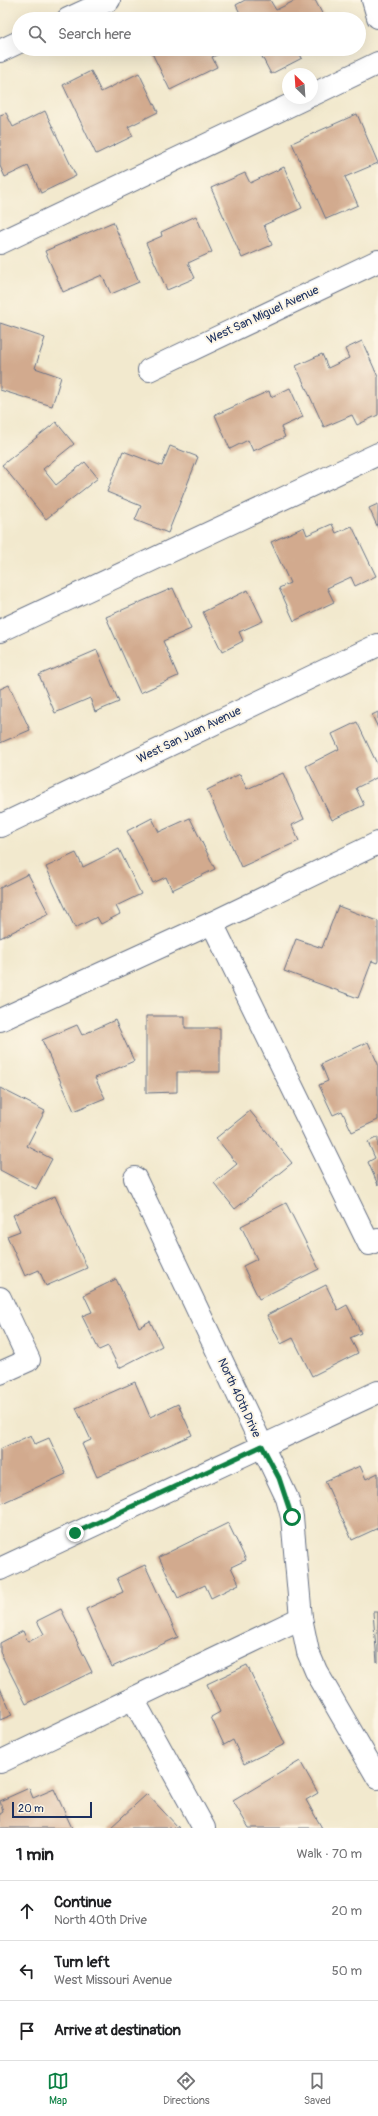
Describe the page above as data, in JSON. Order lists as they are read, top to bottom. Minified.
{"streets":{"street":["West San Miguel Avenue","West San Juan Avenue","North 40th Drive"]},"scale_bar":"20 m","north":"top left","page":{"search":"Search here","scale":"20 m","heading":["1 min","Walk · 70 m"],"list":[["Continue","North 40th Drive","20 m"],["Turn left","West Missouri Avenue","50 m"],"Arrive at destination"],"nav":["Map","Directions","Saved"]}}
